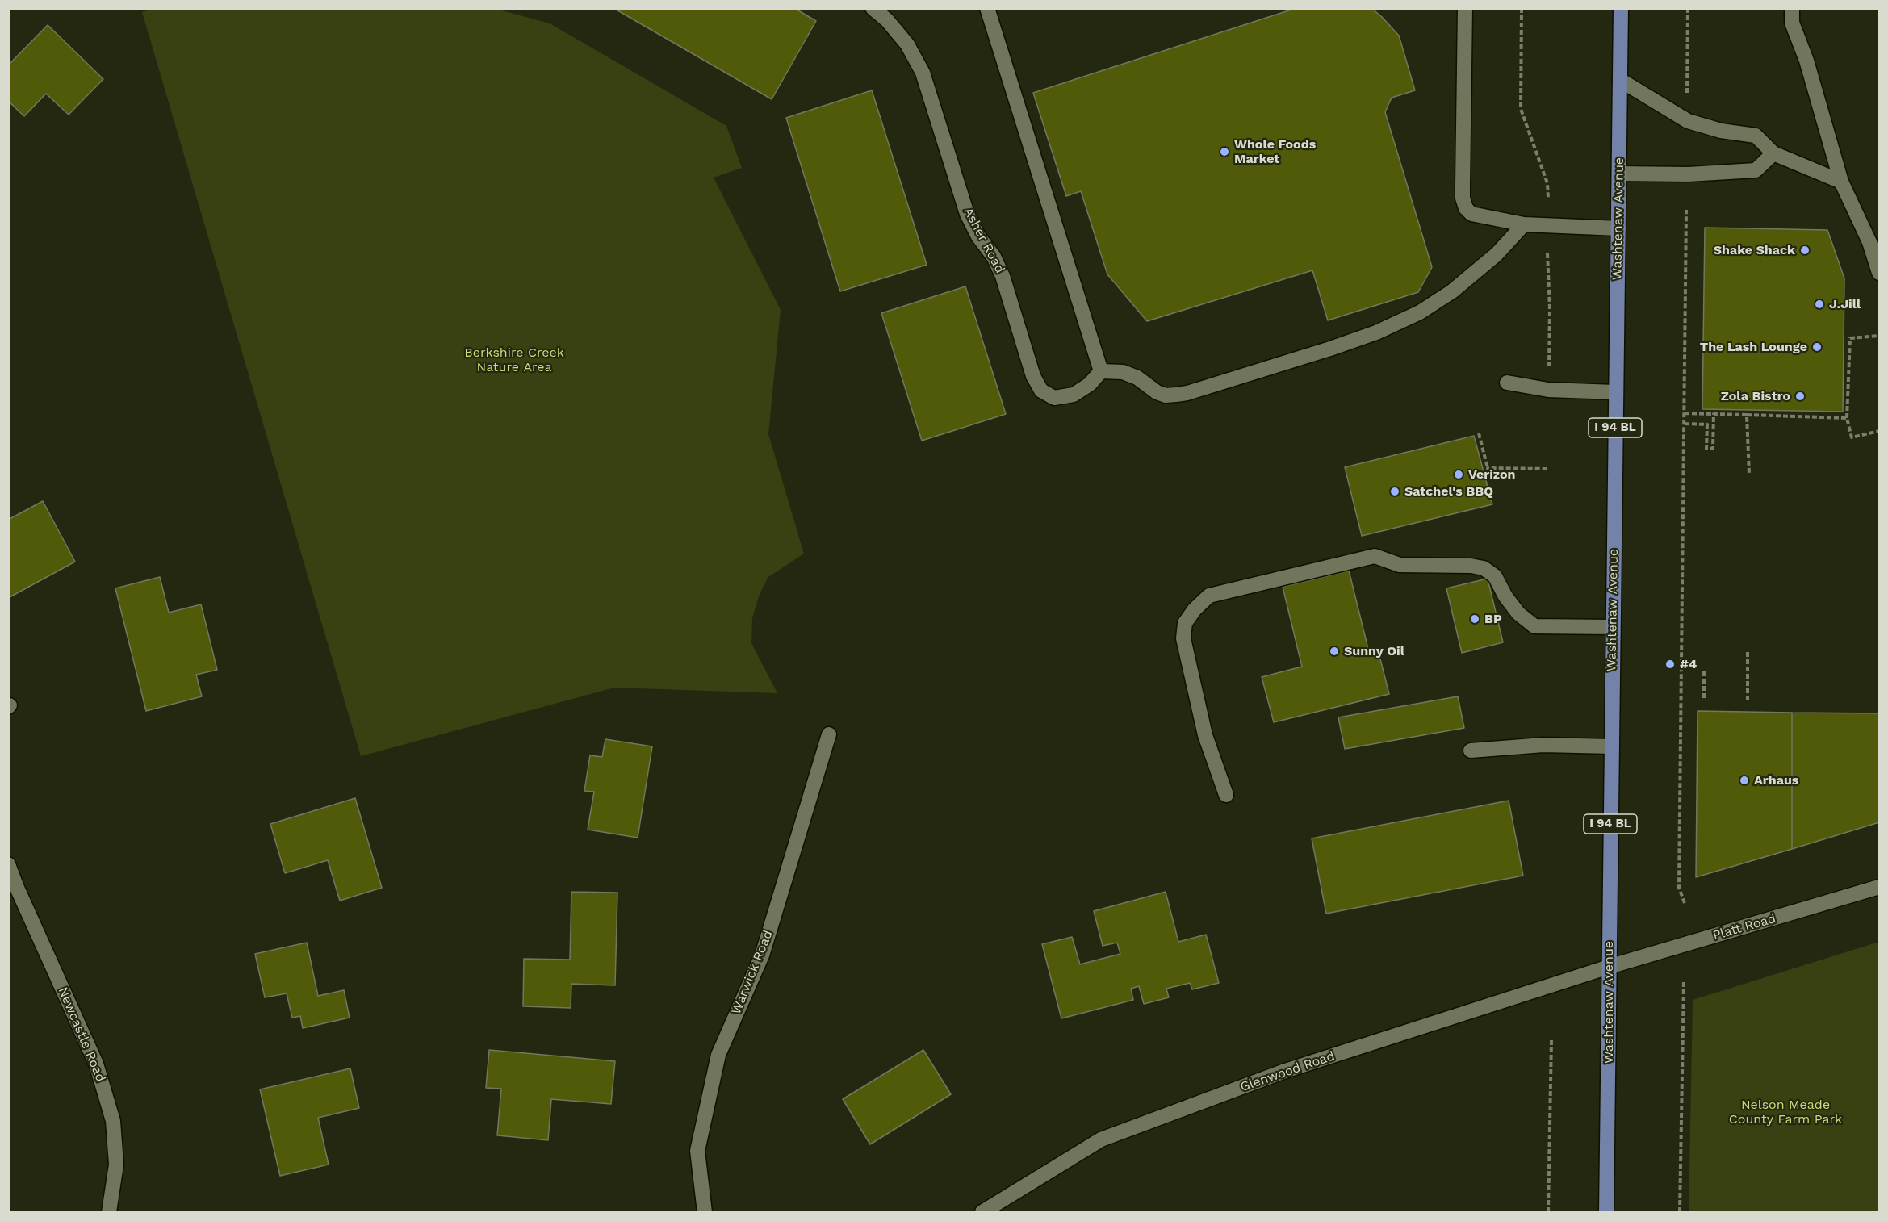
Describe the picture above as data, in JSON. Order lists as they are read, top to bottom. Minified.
{"streets":{"main road":["Washtenaw Avenue","I 94 BL"],"street":["Asher Road","Platt Road","Warwick Road","Newcastle Road","Glenwood Road"]},"crossings":[["Washtenaw Avenue","Platt Road"],["Washtenaw Avenue","Glenwood Road"],["Platt Road","Glenwood Road"]],"parks":["Berkshire Creek Nature Area","Nelson Meade County Farm Park"],"places":["Whole Foods Market","Shake Shack","J.Jill","The Lash Lounge","Zola Bistro","Verizon","Satchel's BBQ","BP","Sunny Oil","#4","Arhaus"]}
